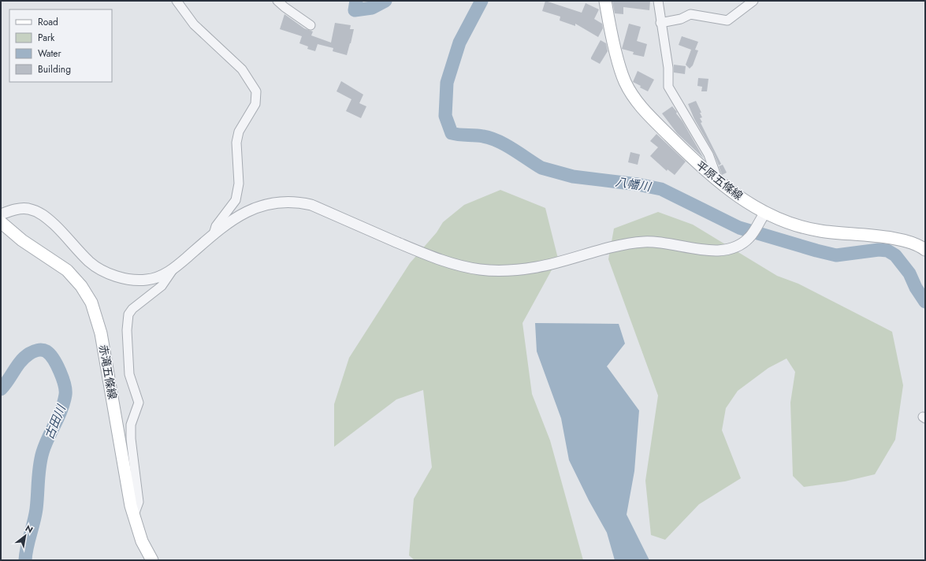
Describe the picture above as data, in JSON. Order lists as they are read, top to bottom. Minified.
{"streets":{"main road":["平原五條線","赤滝五條線"]},"water":["八幡川","古田川"],"legend":["Road","Park","Water","Building"],"north":"top right"}
